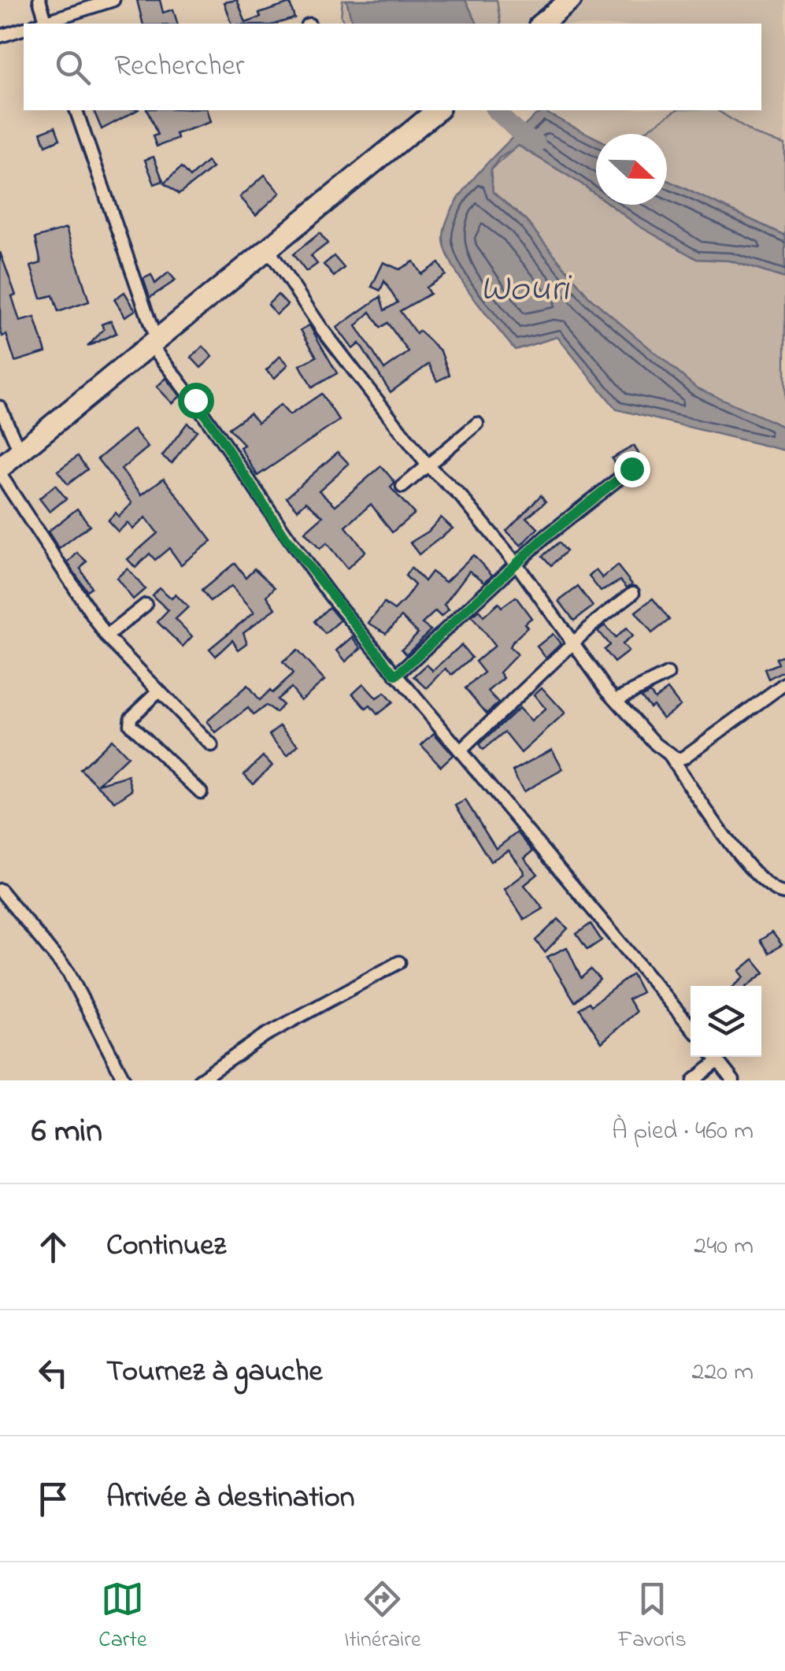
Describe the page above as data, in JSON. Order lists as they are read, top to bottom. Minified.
{"water":["Wouri"],"north":"right","page":{"search":"Rechercher","heading":["6 min","À pied · 460 m"],"list":[["Continuez","240 m"],["Tournez à gauche","220 m"],"Arrivée à destination"],"nav":["Carte","Itinéraire","Favoris"]}}
